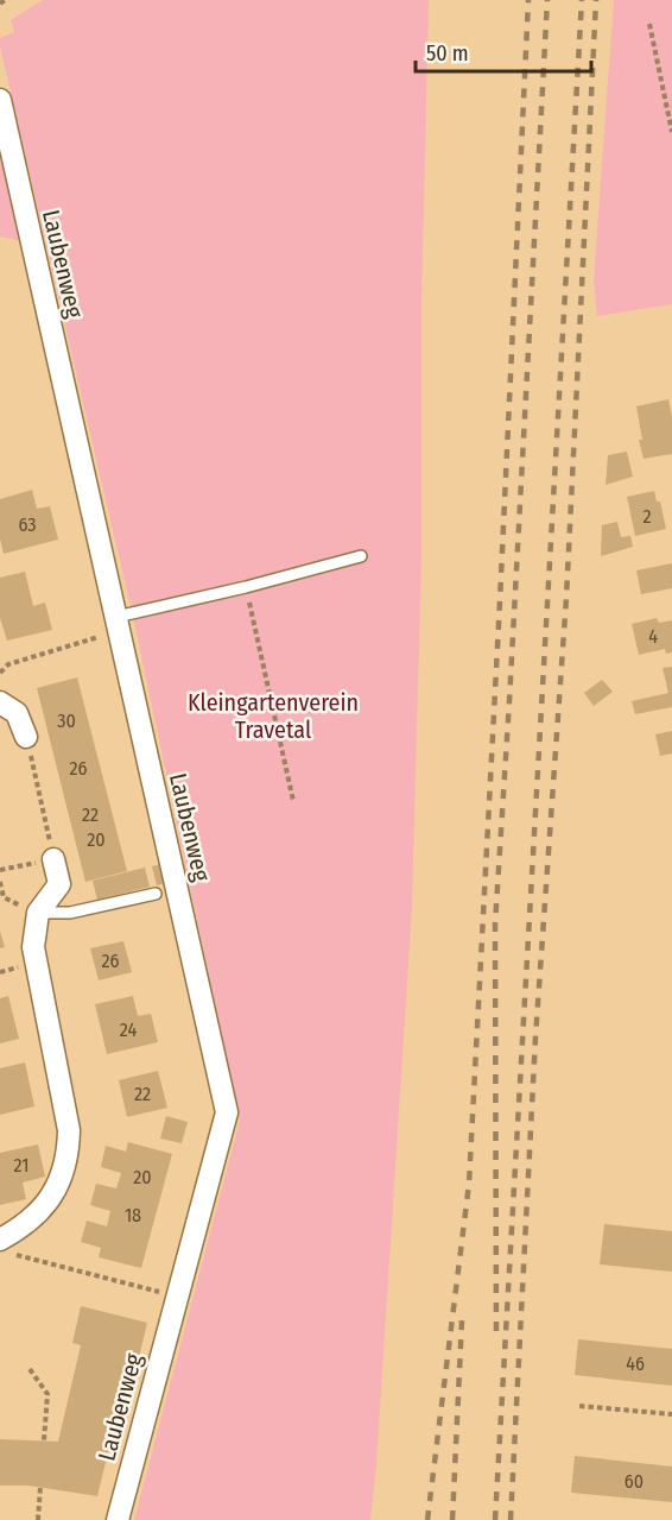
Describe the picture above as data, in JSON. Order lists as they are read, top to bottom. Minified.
{"streets":{"street":["Laubenweg"]},"parks":["Kleingartenverein Travetal"],"house_numbers":["2","63","4","30","26","22","20","26","24","22","21","20","18","46","60"],"scale_bar":"50 m"}
